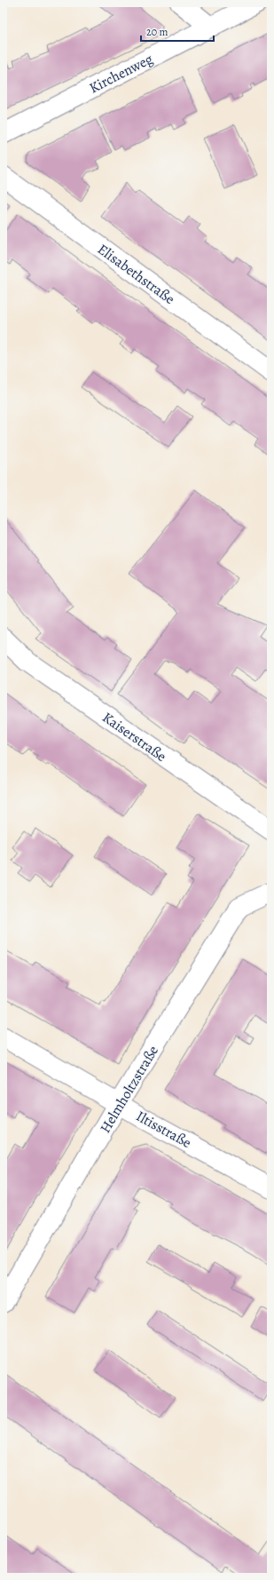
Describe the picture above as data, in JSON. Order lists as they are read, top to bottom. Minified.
{"streets":{"street":["Kirchenweg","Elisabethstraße","Kaiserstraße","Helmholtzstraße","Iltisstraße"]},"crossings":[["Helmholtzstraße","Iltisstraße"]],"scale_bar":"20 m"}
